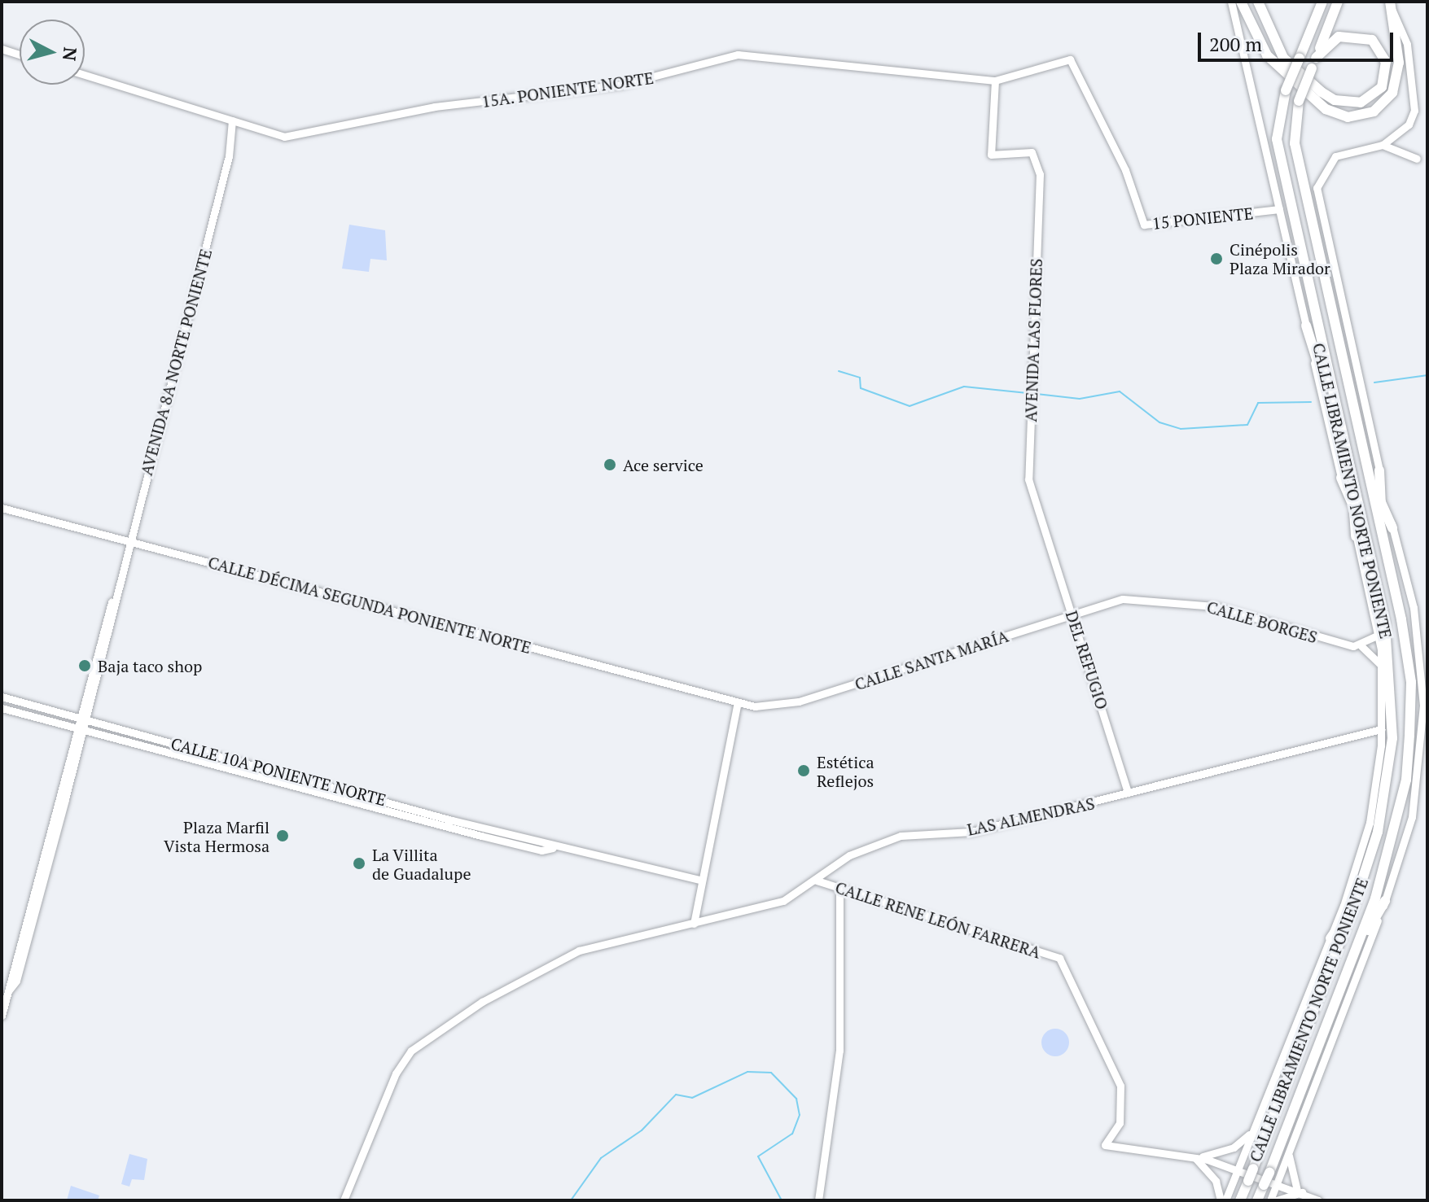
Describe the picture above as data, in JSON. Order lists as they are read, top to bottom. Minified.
{"streets":{"highway":["CALLE LIBRAMIENTO NORTE PONIENTE"],"street":["15A. PONIENTE NORTE","15 PONIENTE","AVENIDA LAS FLORES","AVENIDA 8A NORTE PONIENTE","CALLE DÉCIMA SEGUNDA PONIENTE NORTE","CALLE BORGES","CALLE SANTA MARÍA","DEL REFUGIO","CALLE 10A PONIENTE NORTE","LAS ALMENDRAS","CALLE RENE LEÓN FARRERA"]},"crossings":[["15A. PONIENTE NORTE","15 PONIENTE"],["15A. PONIENTE NORTE","AVENIDA LAS FLORES"],["15A. PONIENTE NORTE","AVENIDA 8A NORTE PONIENTE"],["AVENIDA LAS FLORES","DEL REFUGIO"],["AVENIDA 8A NORTE PONIENTE","CALLE DÉCIMA SEGUNDA PONIENTE NORTE"],["AVENIDA 8A NORTE PONIENTE","CALLE 10A PONIENTE NORTE"],["CALLE DÉCIMA SEGUNDA PONIENTE NORTE","CALLE SANTA MARÍA"],["CALLE BORGES","CALLE SANTA MARÍA"],["CALLE SANTA MARÍA","DEL REFUGIO"],["DEL REFUGIO","LAS ALMENDRAS"],["LAS ALMENDRAS","CALLE RENE LEÓN FARRERA"]],"places":["Cinépolis Plaza Mirador","Ace service","Baja taco shop","Estética Reflejos","Plaza Marfil Vista Hermosa","La Villita de Guadalupe"],"scale_bar":"200 m","north":"right"}
